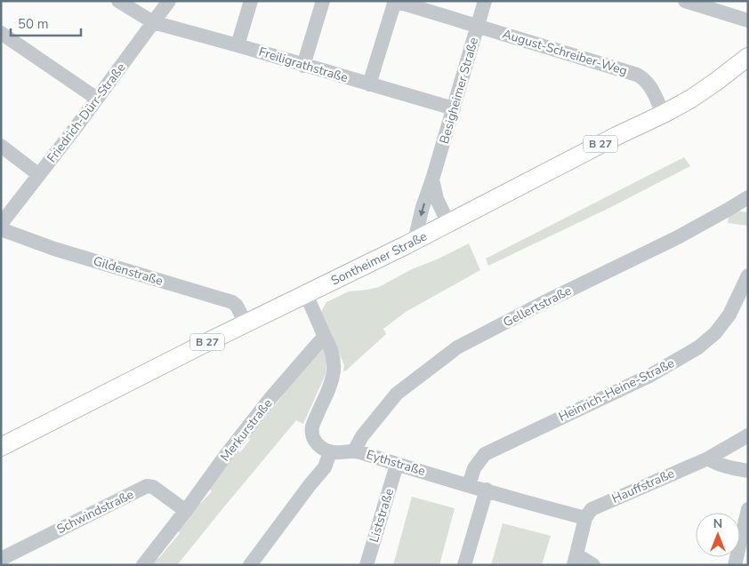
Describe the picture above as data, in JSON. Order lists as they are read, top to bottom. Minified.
{"streets":{"main road":["B 27","Sontheimer Straße"],"street":["August-Schreiber-Weg","Freiligrathstraße","Besigheimer Straße","Friedrich-Dürr-Straße","Gildenstraße","Gellertstraße","Heinrich-Heine-Straße","Merkurstraße","Eythstraße","Hauffstraße","Schwindstraße","Liststraße"]},"crossings":[["August-Schreiber-Weg","Besigheimer Straße"],["August-Schreiber-Weg","Sontheimer Straße"],["Freiligrathstraße","Besigheimer Straße"],["Freiligrathstraße","Friedrich-Dürr-Straße"],["Besigheimer Straße","Sontheimer Straße"],["Friedrich-Dürr-Straße","Gildenstraße"],["Sontheimer Straße","Gildenstraße"],["Gellertstraße","Eythstraße"],["Heinrich-Heine-Straße","Eythstraße"],["Merkurstraße","Schwindstraße"],["Eythstraße","Hauffstraße"],["Eythstraße","Liststraße"]],"scale_bar":"50 m","north":"top"}
